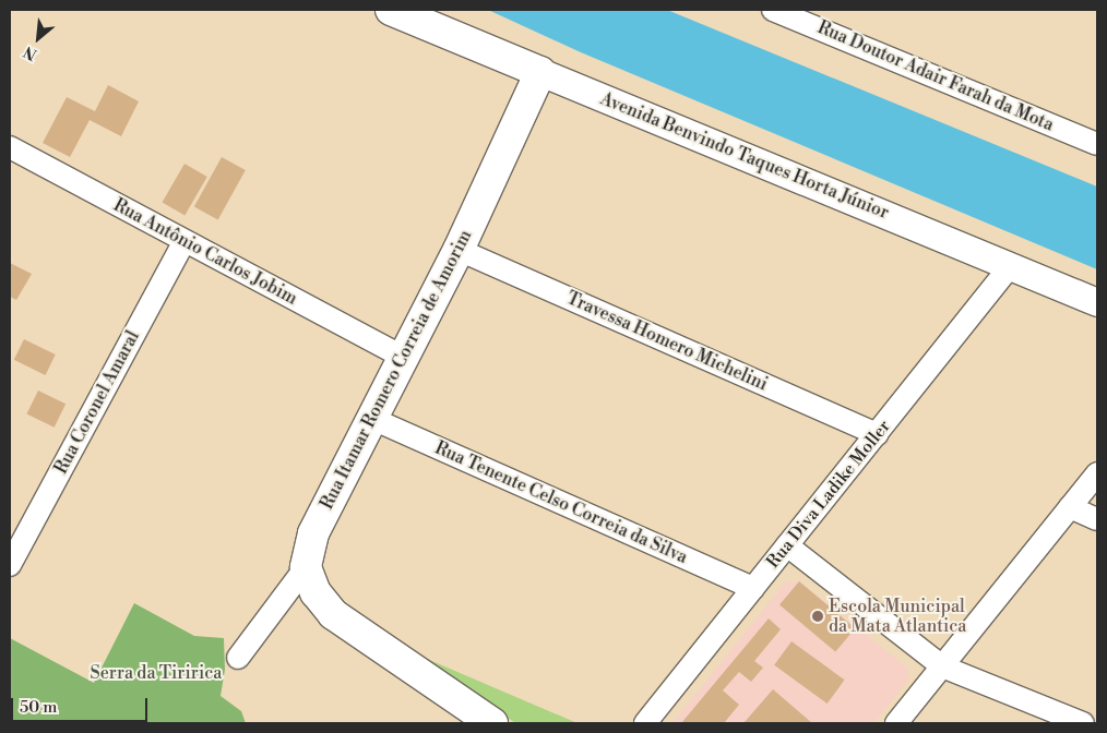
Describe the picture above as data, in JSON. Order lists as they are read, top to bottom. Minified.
{"streets":{"main road":["Avenida Benvindo Taques Horta Júnior","Rua Itamar Romero Correia de Amorim"],"street":["Rua Doutor Adair Farah da Mota","Rua Antônio Carlos Jobim","Travessa Homero Michelini","Rua Coronel Amaral","Rua Diva Ladike Moller","Rua Tenente Celso Correia da Silva"]},"crossings":[["Avenida Benvindo Taques Horta Júnior","Rua Itamar Romero Correia de Amorim"],["Avenida Benvindo Taques Horta Júnior","Rua Diva Ladike Moller"],["Rua Antônio Carlos Jobim","Rua Itamar Romero Correia de Amorim"],["Rua Antônio Carlos Jobim","Rua Coronel Amaral"],["Travessa Homero Michelini","Rua Itamar Romero Correia de Amorim"],["Travessa Homero Michelini","Rua Diva Ladike Moller"],["Rua Itamar Romero Correia de Amorim","Rua Tenente Celso Correia da Silva"],["Rua Diva Ladike Moller","Rua Tenente Celso Correia da Silva"]],"parks":["Serra da Tiririca"],"places":["Escola Municipal da Mata Atlantica"],"scale_bar":"50 m","north":"bottom left"}
